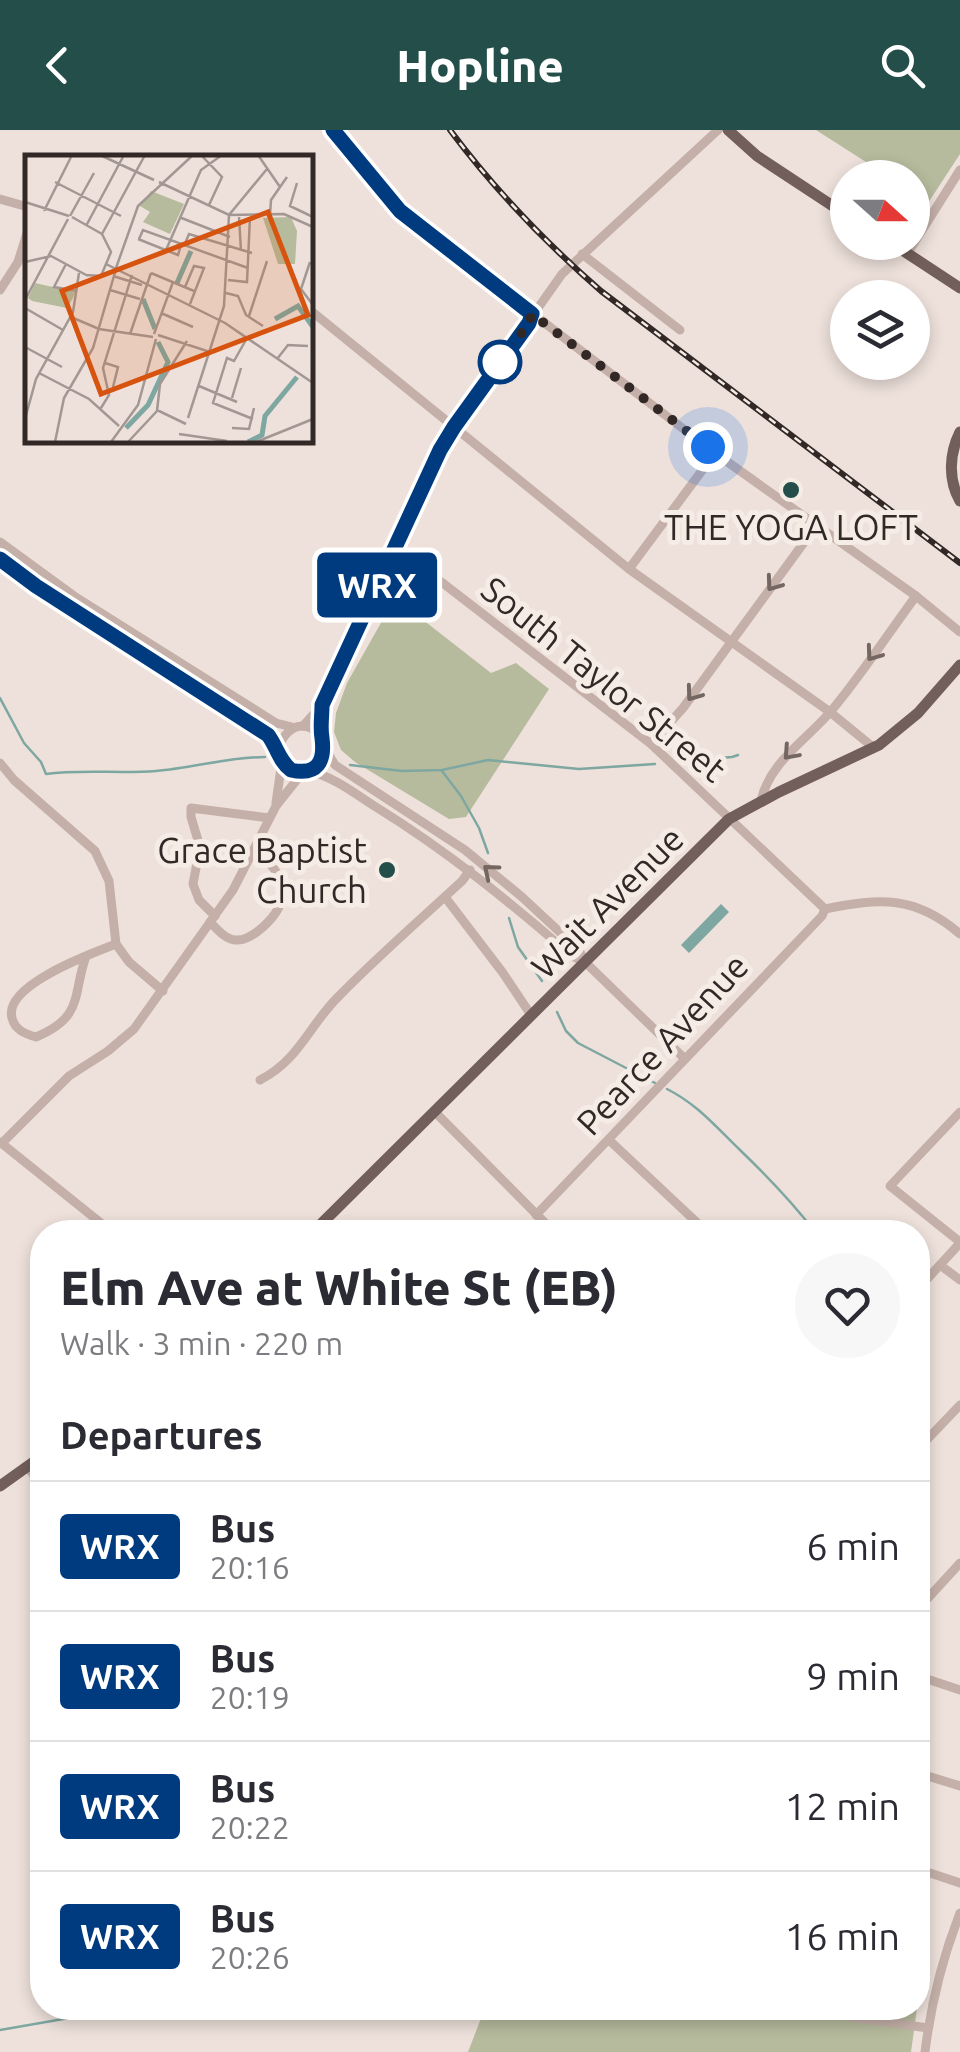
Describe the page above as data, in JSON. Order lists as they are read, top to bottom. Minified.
{"streets":{"main road":["Wait Avenue"],"street":["South Taylor Street","Pearce Avenue"]},"crossings":[["South Taylor Street","Wait Avenue"],["South Taylor Street","Pearce Avenue"]],"places":["THE YOGA LOFT","Grace Baptist Church"],"lines":["bus line WRX"],"north":"right","page":{"header":"Hopline","on_map":"WRX","heading":[["Elm Ave at White St (EB)","Walk · 3 min · 220 m"],"Departures"],"list":[{"mark":"WRX","name":"Bus","note":"20:16","value":"6 min"},{"mark":"WRX","name":"Bus","note":"20:19","value":"9 min"},{"mark":"WRX","name":"Bus","note":"20:22","value":"12 min"},{"mark":"WRX","name":"Bus","note":"20:26","value":"16 min"}]}}
